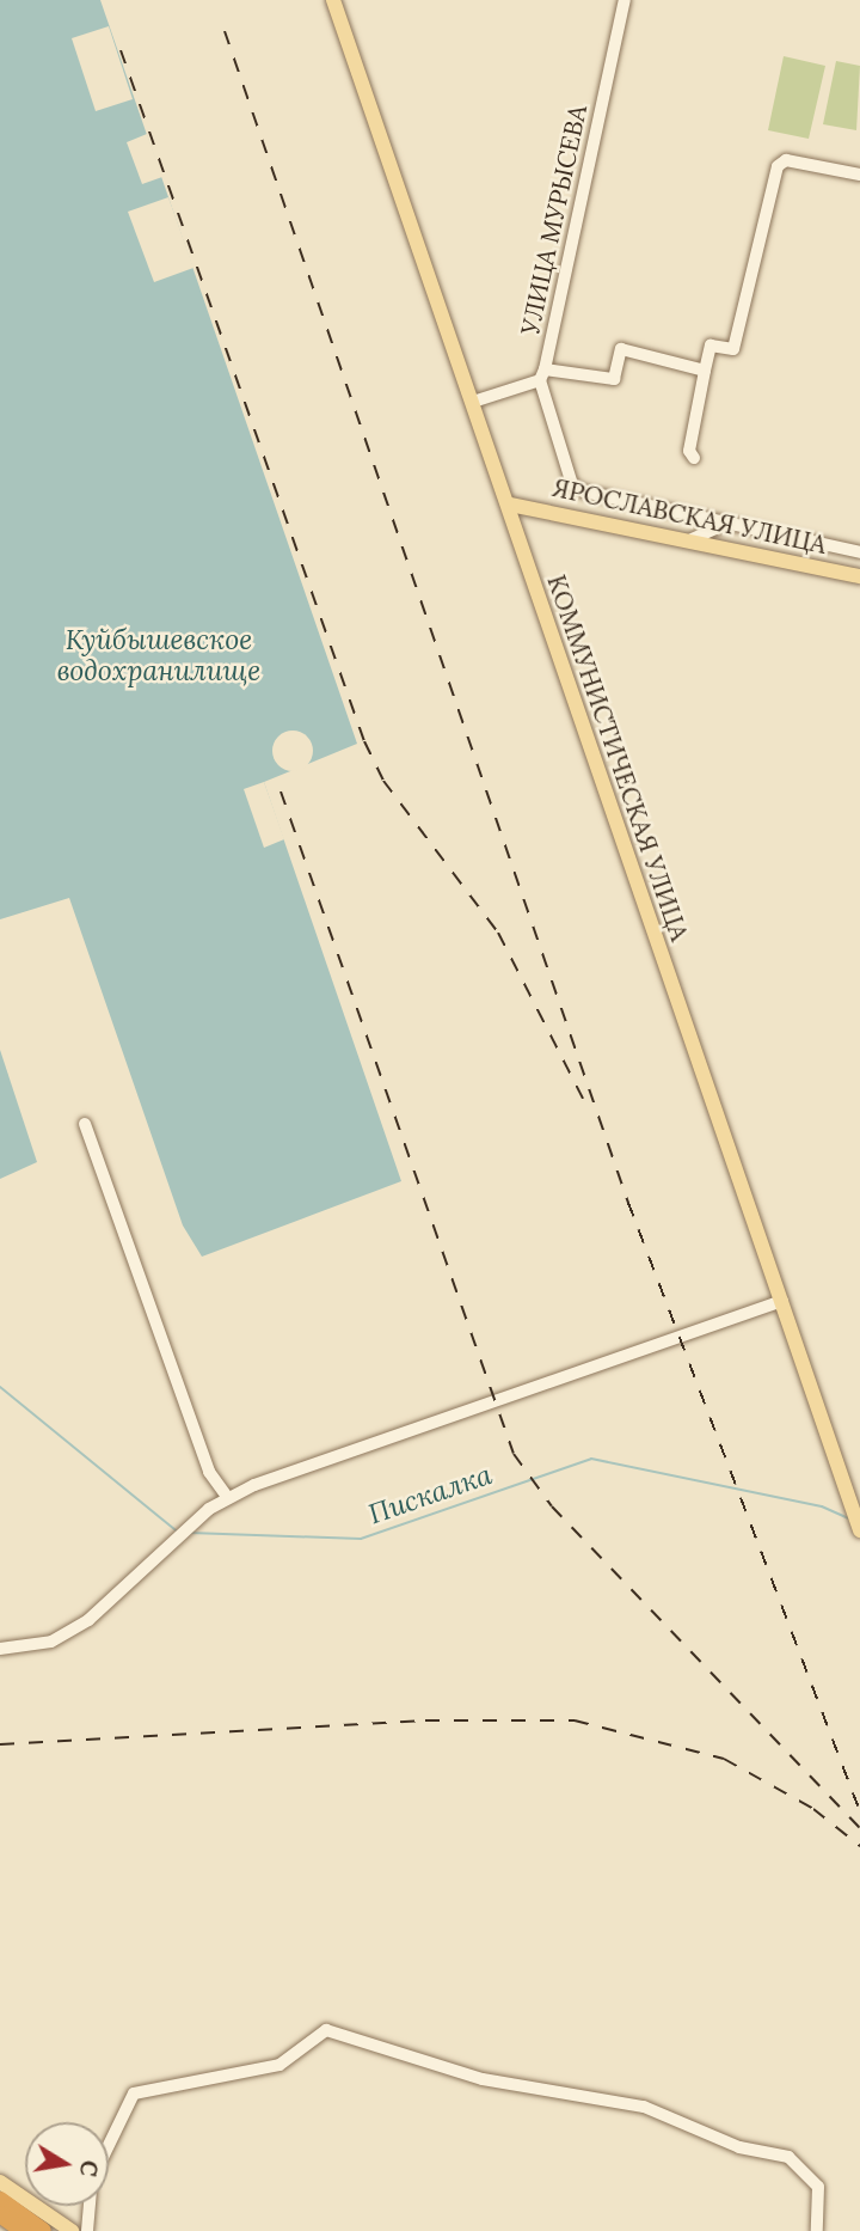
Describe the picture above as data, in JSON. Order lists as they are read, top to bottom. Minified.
{"streets":{"main road":["ЯРОСЛАВСКАЯ УЛИЦА","КОММУНИСТИЧЕСКАЯ УЛИЦА"],"street":["УЛИЦА МУРЫСЕВА"]},"crossings":[["ЯРОСЛАВСКАЯ УЛИЦА","КОММУНИСТИЧЕСКАЯ УЛИЦА"]],"water":["Куйбышевское водохранилище","Пискалка"],"north":"right"}
